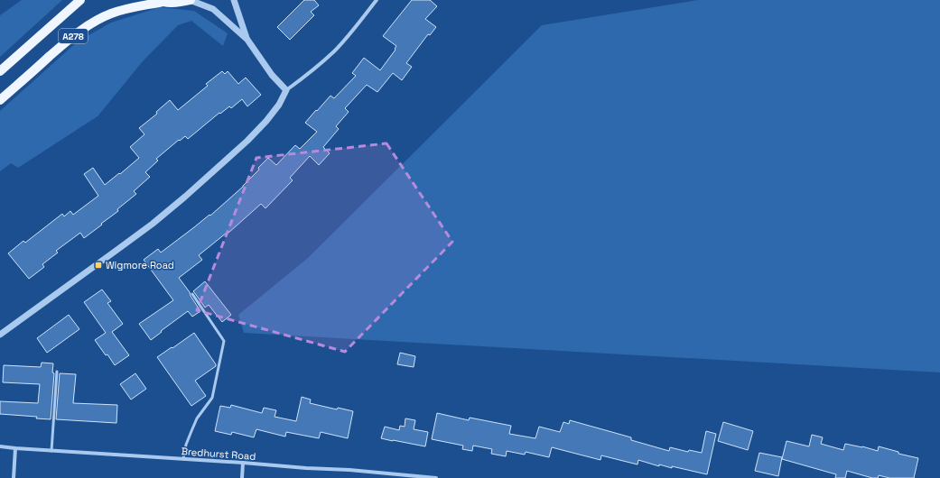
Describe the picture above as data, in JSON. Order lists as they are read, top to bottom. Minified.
{"streets":{"main road":["A278"],"street":["Bredhurst Road"]},"places":{"transit":["Wigmore Road"]}}
